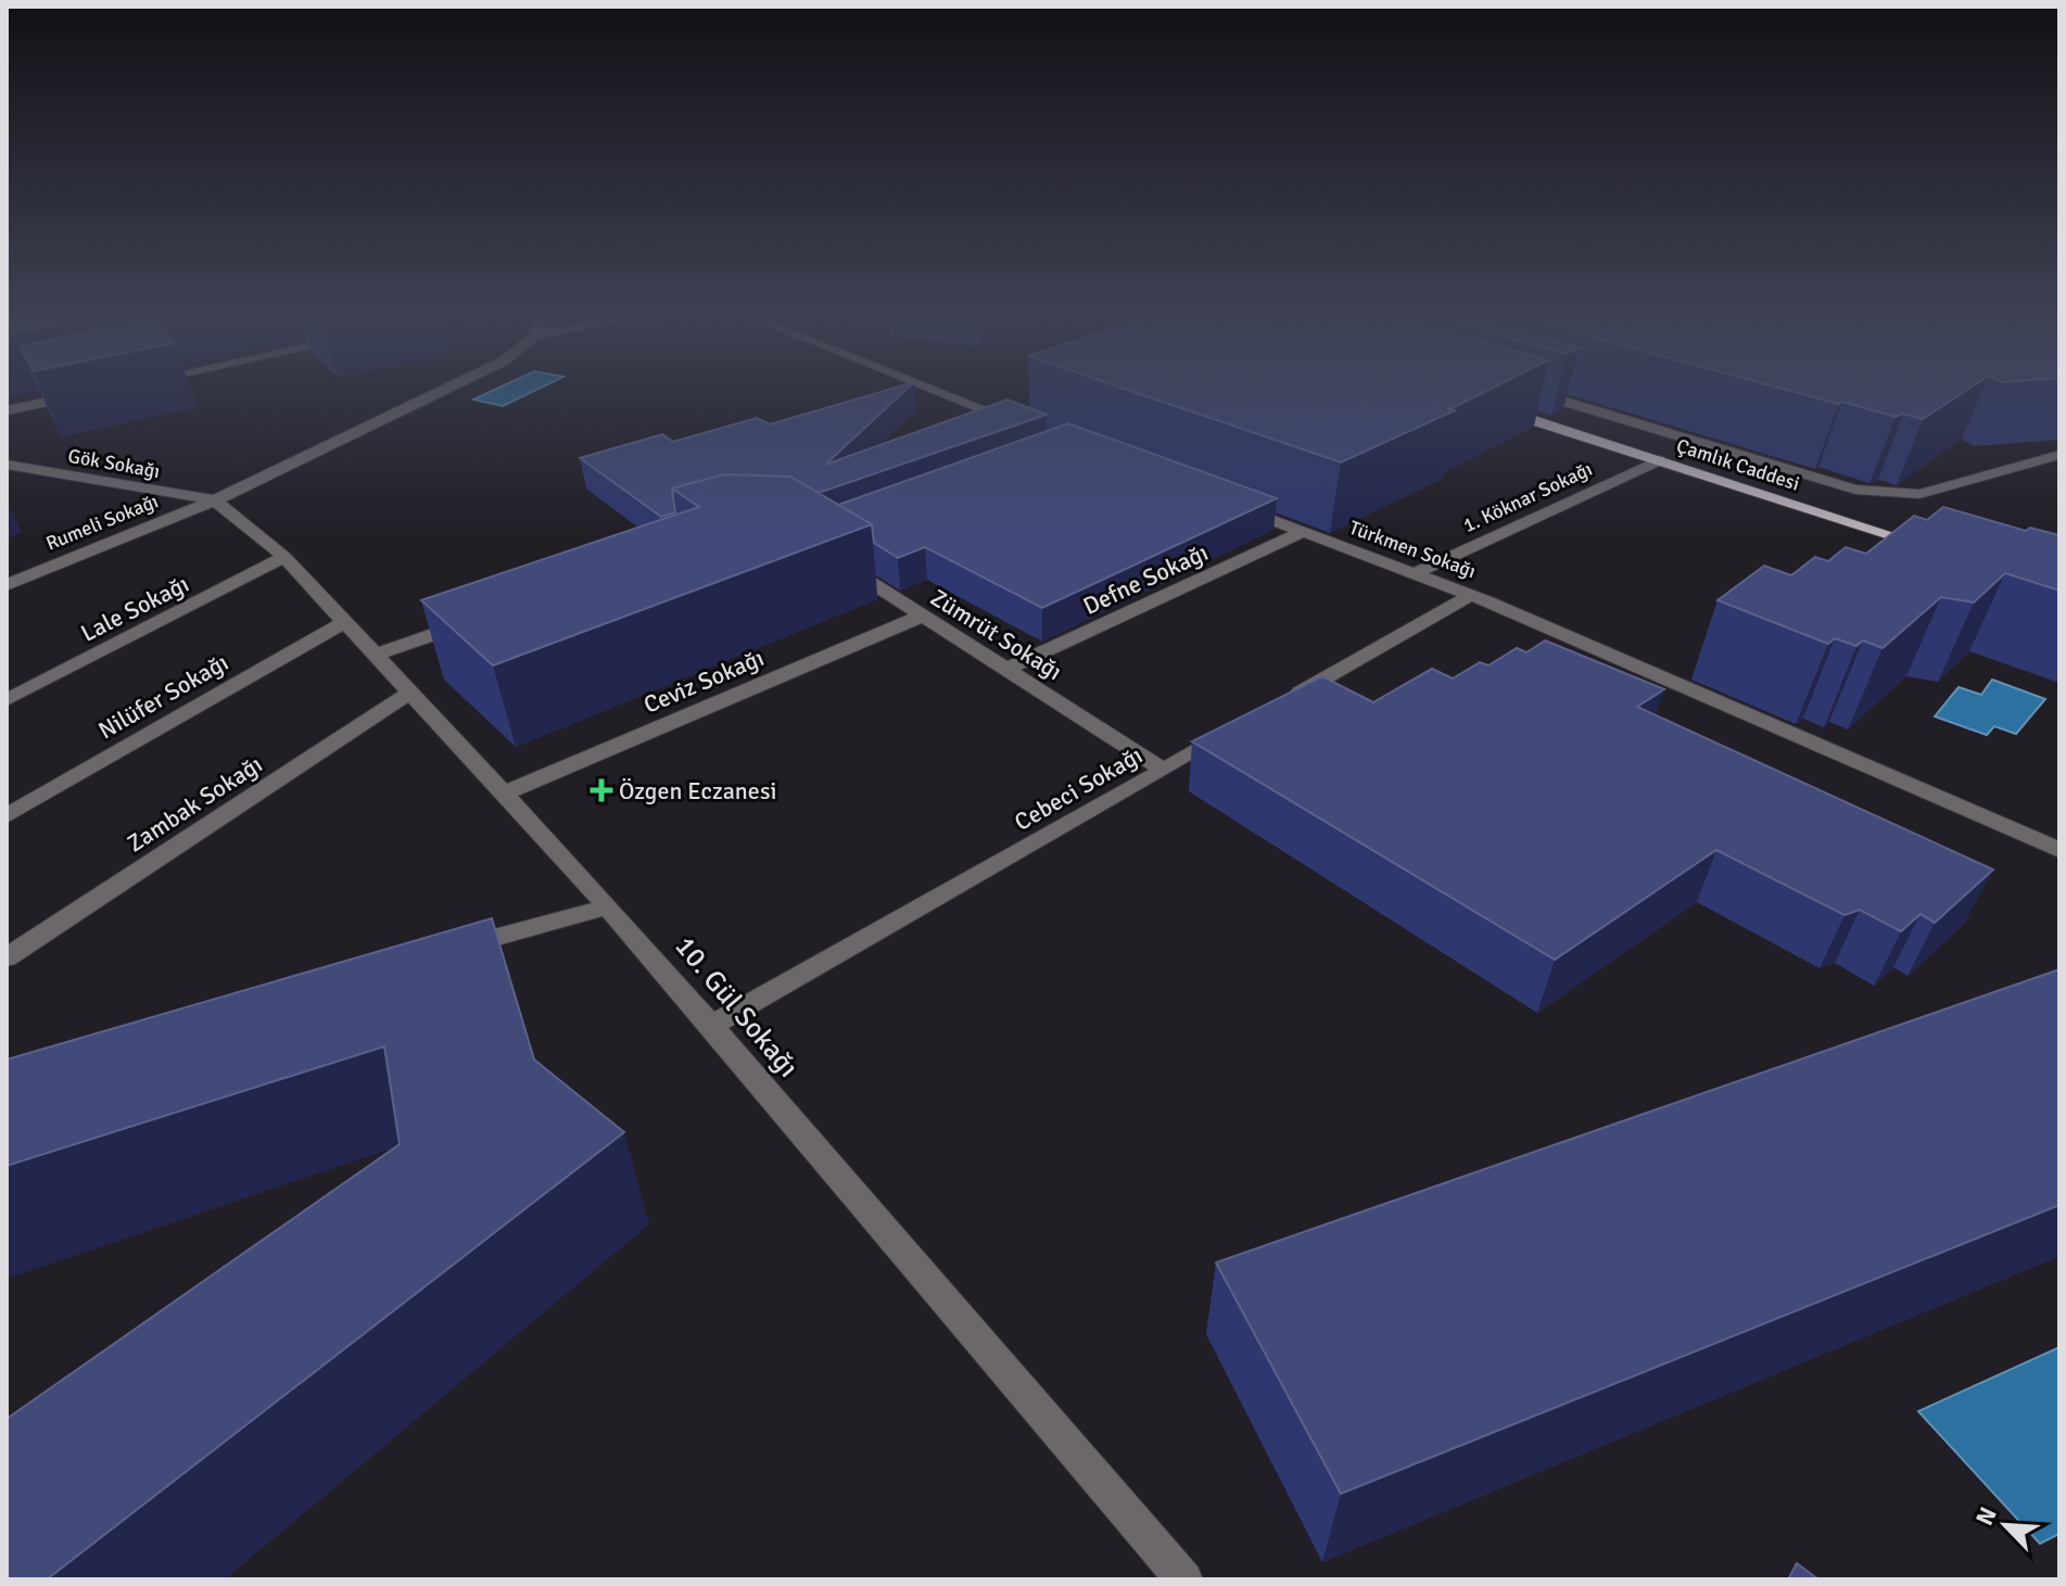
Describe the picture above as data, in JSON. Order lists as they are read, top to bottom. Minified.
{"streets":{"main road":["Çamlık Caddesi"],"street":["Gök Sokağı","1. Köknar Sokağı","Rumeli Sokağı","Türkmen Sokağı","Defne Sokağı","Lale Sokağı","Zümrüt Sokağı","Ceviz Sokağı","Nilüfer Sokağı","Cebeci Sokağı","Zambak Sokağı","10. Gül Sokağı"]},"crossings":[["Gök Sokağı","Rumeli Sokağı"],["Gök Sokağı","10. Gül Sokağı"],["Çamlık Caddesi","1. Köknar Sokağı"],["1. Köknar Sokağı","Türkmen Sokağı"],["Rumeli Sokağı","10. Gül Sokağı"],["Türkmen Sokağı","Defne Sokağı"],["Defne Sokağı","Zümrüt Sokağı"],["Lale Sokağı","10. Gül Sokağı"],["Zümrüt Sokağı","Ceviz Sokağı"],["Zümrüt Sokağı","Cebeci Sokağı"],["Ceviz Sokağı","10. Gül Sokağı"],["Nilüfer Sokağı","10. Gül Sokağı"],["Cebeci Sokağı","10. Gül Sokağı"],["Zambak Sokağı","10. Gül Sokağı"]],"places":{"health":["Özgen Eczanesi"]},"north":"top left"}
